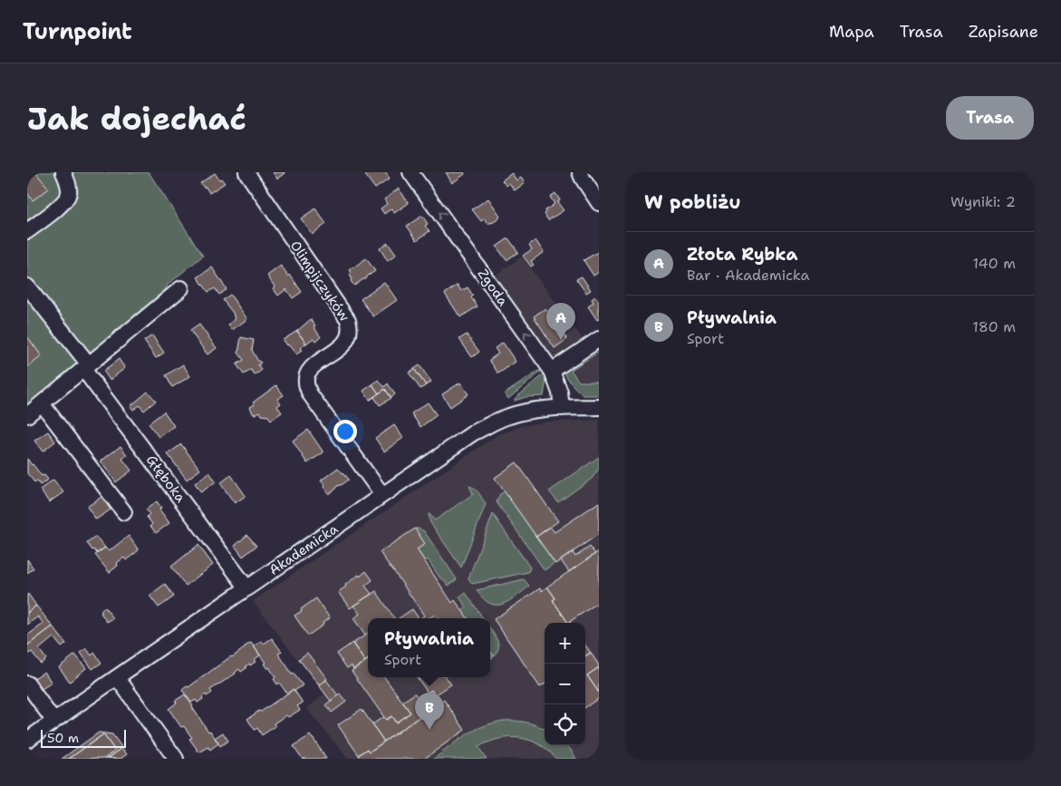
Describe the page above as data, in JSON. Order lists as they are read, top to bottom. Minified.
{"streets":{"street":["Olimpijczyków","Zgoda","Głęboka","Akademicka"]},"crossings":[["Olimpijczyków","Akademicka"],["Zgoda","Akademicka"],["Głęboka","Akademicka"]],"one_way":["Zgoda"],"scale_bar":"50 m","page":{"header":"Turnpoint","nav":["Mapa","Trasa","Zapisane"],"buttons":"Trasa","title":"Jak dojechać","heading":["W pobliżu","Wyniki: 2"],"list":[{"mark":"A","name":"Złota Rybka","note":"Bar · Akademicka","value":"140 m"},{"mark":"B","name":"Pływalnia","note":"Sport","value":"180 m"}],"pins":["A","B"],"popup":["Pływalnia","Sport"],"map_buttons":["+","−"],"scale":"50 m"}}
